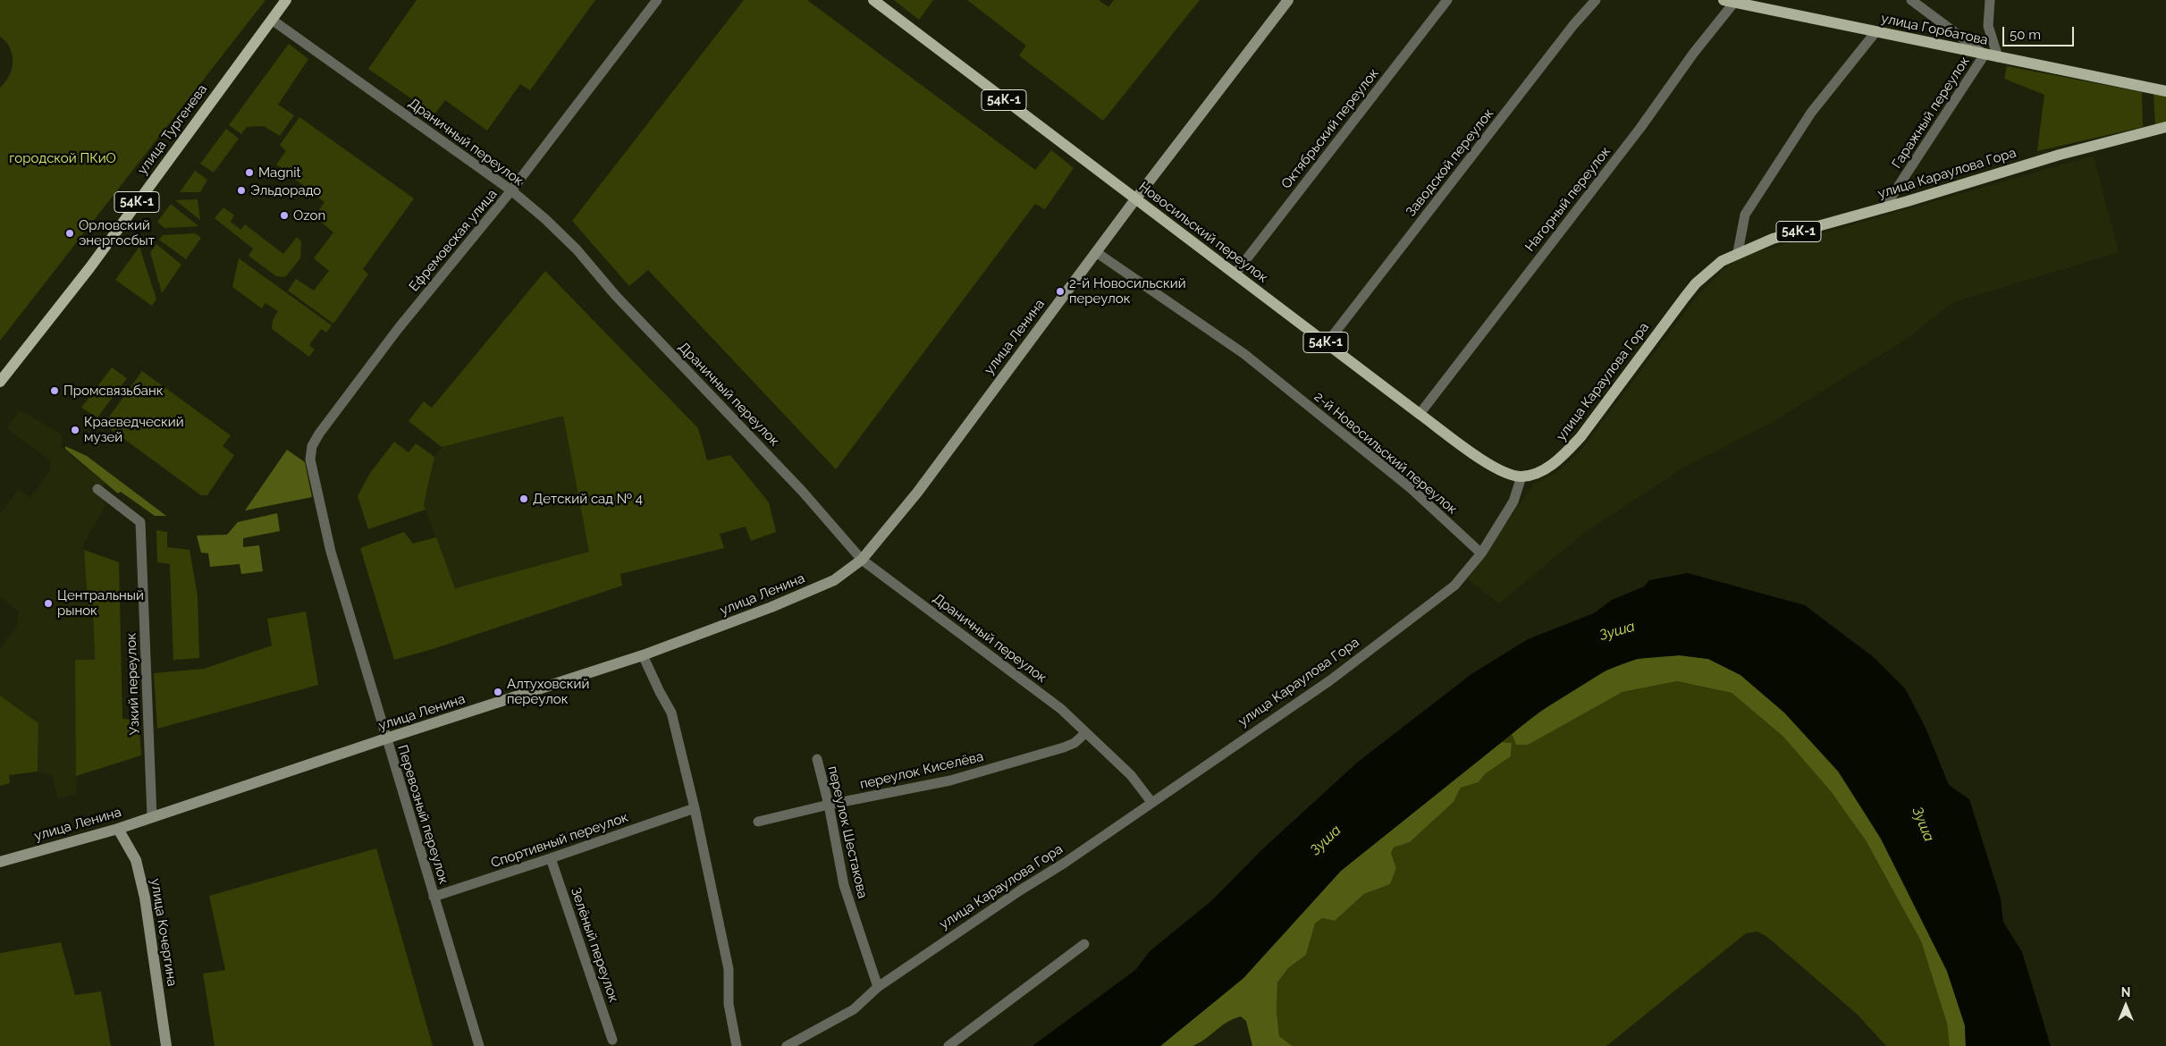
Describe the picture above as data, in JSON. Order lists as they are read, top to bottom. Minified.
{"streets":{"main road":["улица Горбатова","54К-1","улица Тургенева","улица Караулова Гора","Новосильский переулок","улица Ленина","улица Кочергина"],"street":["Гаражный переулок","Октябрьский переулок","Драничный переулок","Заводской переулок","Нагорный переулок","Ефремовская улица","2-й Новосильский переулок","Узкий переулок","переулок Киселёва","Перевозный переулок","переулок Шестакова","Спортивный переулок","Зелёный переулок"]},"crossings":[["улица Горбатова","Гаражный переулок"],["улица Горбатова","Нагорный переулок"],["Гаражный переулок","улица Караулова Гора"],["Октябрьский переулок","Новосильский переулок"],["улица Тургенева","Драничный переулок"],["Драничный переулок","улица Караулова Гора"],["Драничный переулок","Ефремовская улица"],["Драничный переулок","улица Ленина"],["Драничный переулок","переулок Киселёва"],["Заводской переулок","Новосильский переулок"],["улица Караулова Гора","Новосильский переулок"],["улица Караулова Гора","2-й Новосильский переулок"],["улица Караулова Гора","переулок Шестакова"],["Нагорный переулок","Новосильский переулок"],["Новосильский переулок","улица Ленина"],["Ефремовская улица","Перевозный переулок"],["улица Ленина","2-й Новосильский переулок"],["улица Ленина","Узкий переулок"],["улица Ленина","Перевозный переулок"],["улица Ленина","улица Кочергина"],["переулок Киселёва","переулок Шестакова"],["Перевозный переулок","Спортивный переулок"],["Спортивный переулок","Зелёный переулок"]],"water":["Зуша"],"parks":["городской ПКиО"],"places":["Magnit","Эльдорадо","Ozon","Орловский энергосбыт","2-й Новосильский переулок","Промсвязьбанк","Краеведческий музей","Детский сад № 4","Центральный рынок","Алтуховский переулок"],"scale_bar":"50 m","north":"top"}
